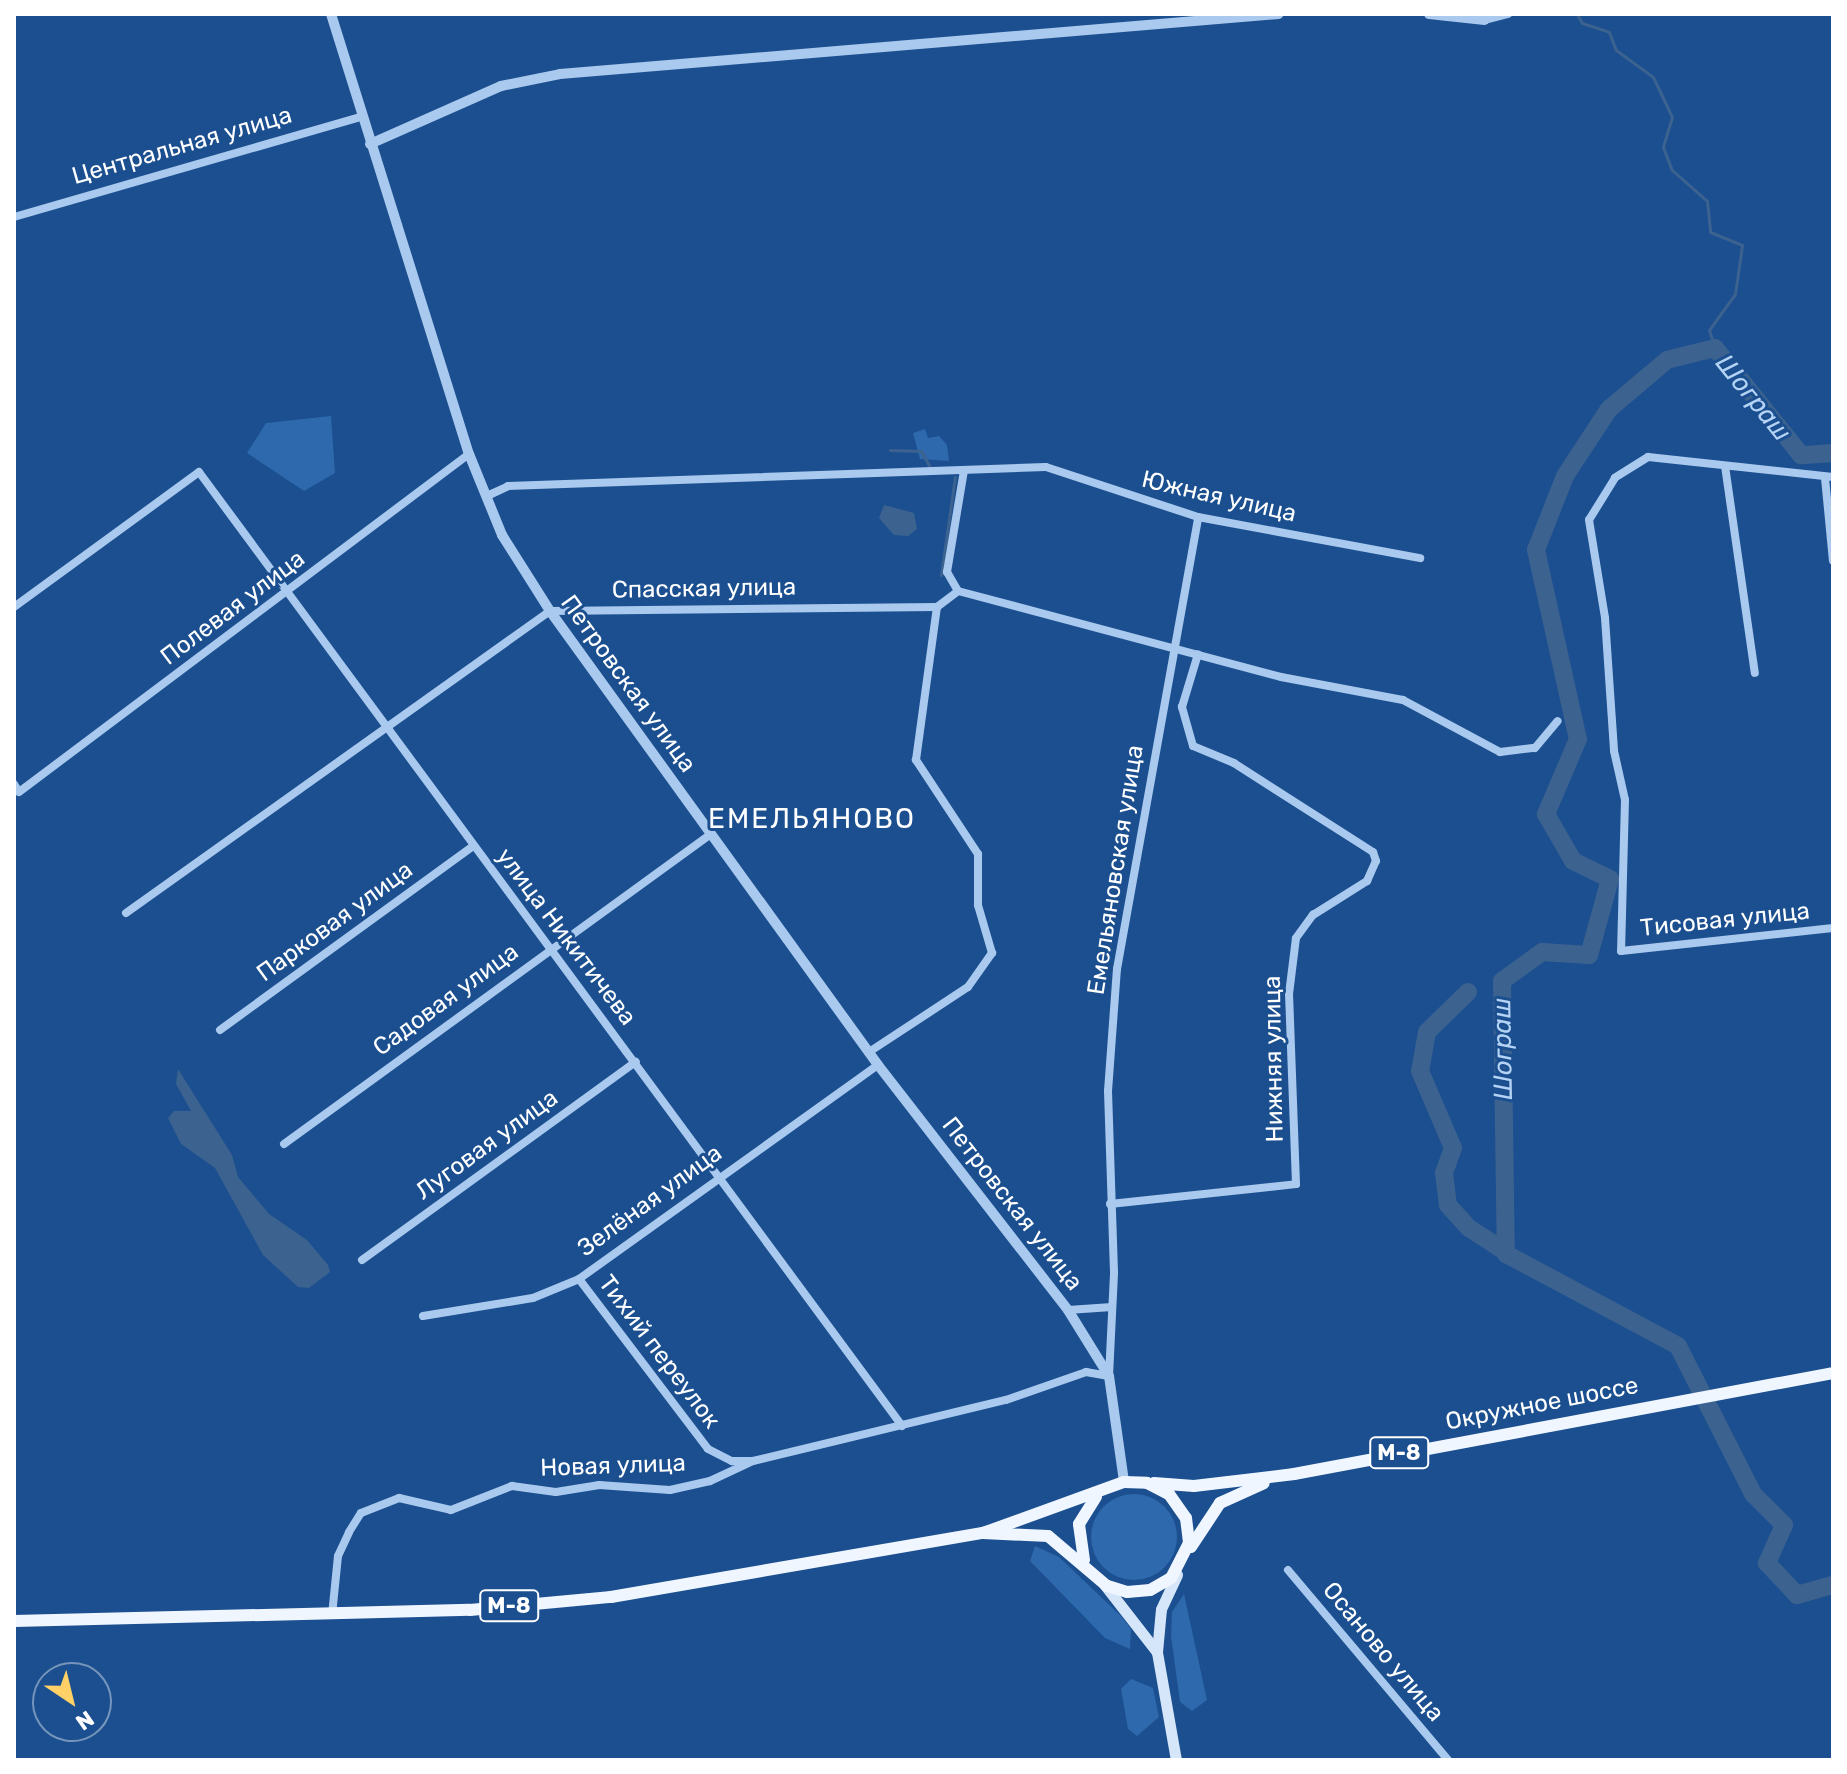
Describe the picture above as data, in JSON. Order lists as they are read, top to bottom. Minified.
{"streets":{"main road":["Окружное шоссе","М-8"],"street":["Центральная улица","Южная улица","Спасская улица","Полевая улица","Петровская улица","Емельяновская улица","Тисовая улица","Парковая улица","улица Никитичева","Садовая улица","Нижняя улица","Луговая улица","Зелёная улица","Тихий переулок","Новая улица","Осаново улица"]},"crossings":[["Центральная улица","Петровская улица"],["Южная улица","Емельяновская улица"],["Спасская улица","Петровская улица"],["Полевая улица","Петровская улица"],["Полевая улица","улица Никитичева"],["Петровская улица","Емельяновская улица"],["Петровская улица","Садовая улица"],["Петровская улица","Зелёная улица"],["Петровская улица","Окружное шоссе"],["Петровская улица","М-8"],["Петровская улица","Новая улица"],["Емельяновская улица","Нижняя улица"],["Емельяновская улица","Новая улица"],["Парковая улица","улица Никитичева"],["улица Никитичева","Садовая улица"],["улица Никитичева","Луговая улица"],["улица Никитичева","Зелёная улица"],["улица Никитичева","Новая улица"],["Зелёная улица","Тихий переулок"],["Тихий переулок","Новая улица"],["Окружное шоссе","М-8"],["М-8","Новая улица"]],"districts":["ЕМЕЛЬЯНОВО"],"water":["Шограш"],"north":"bottom right"}
